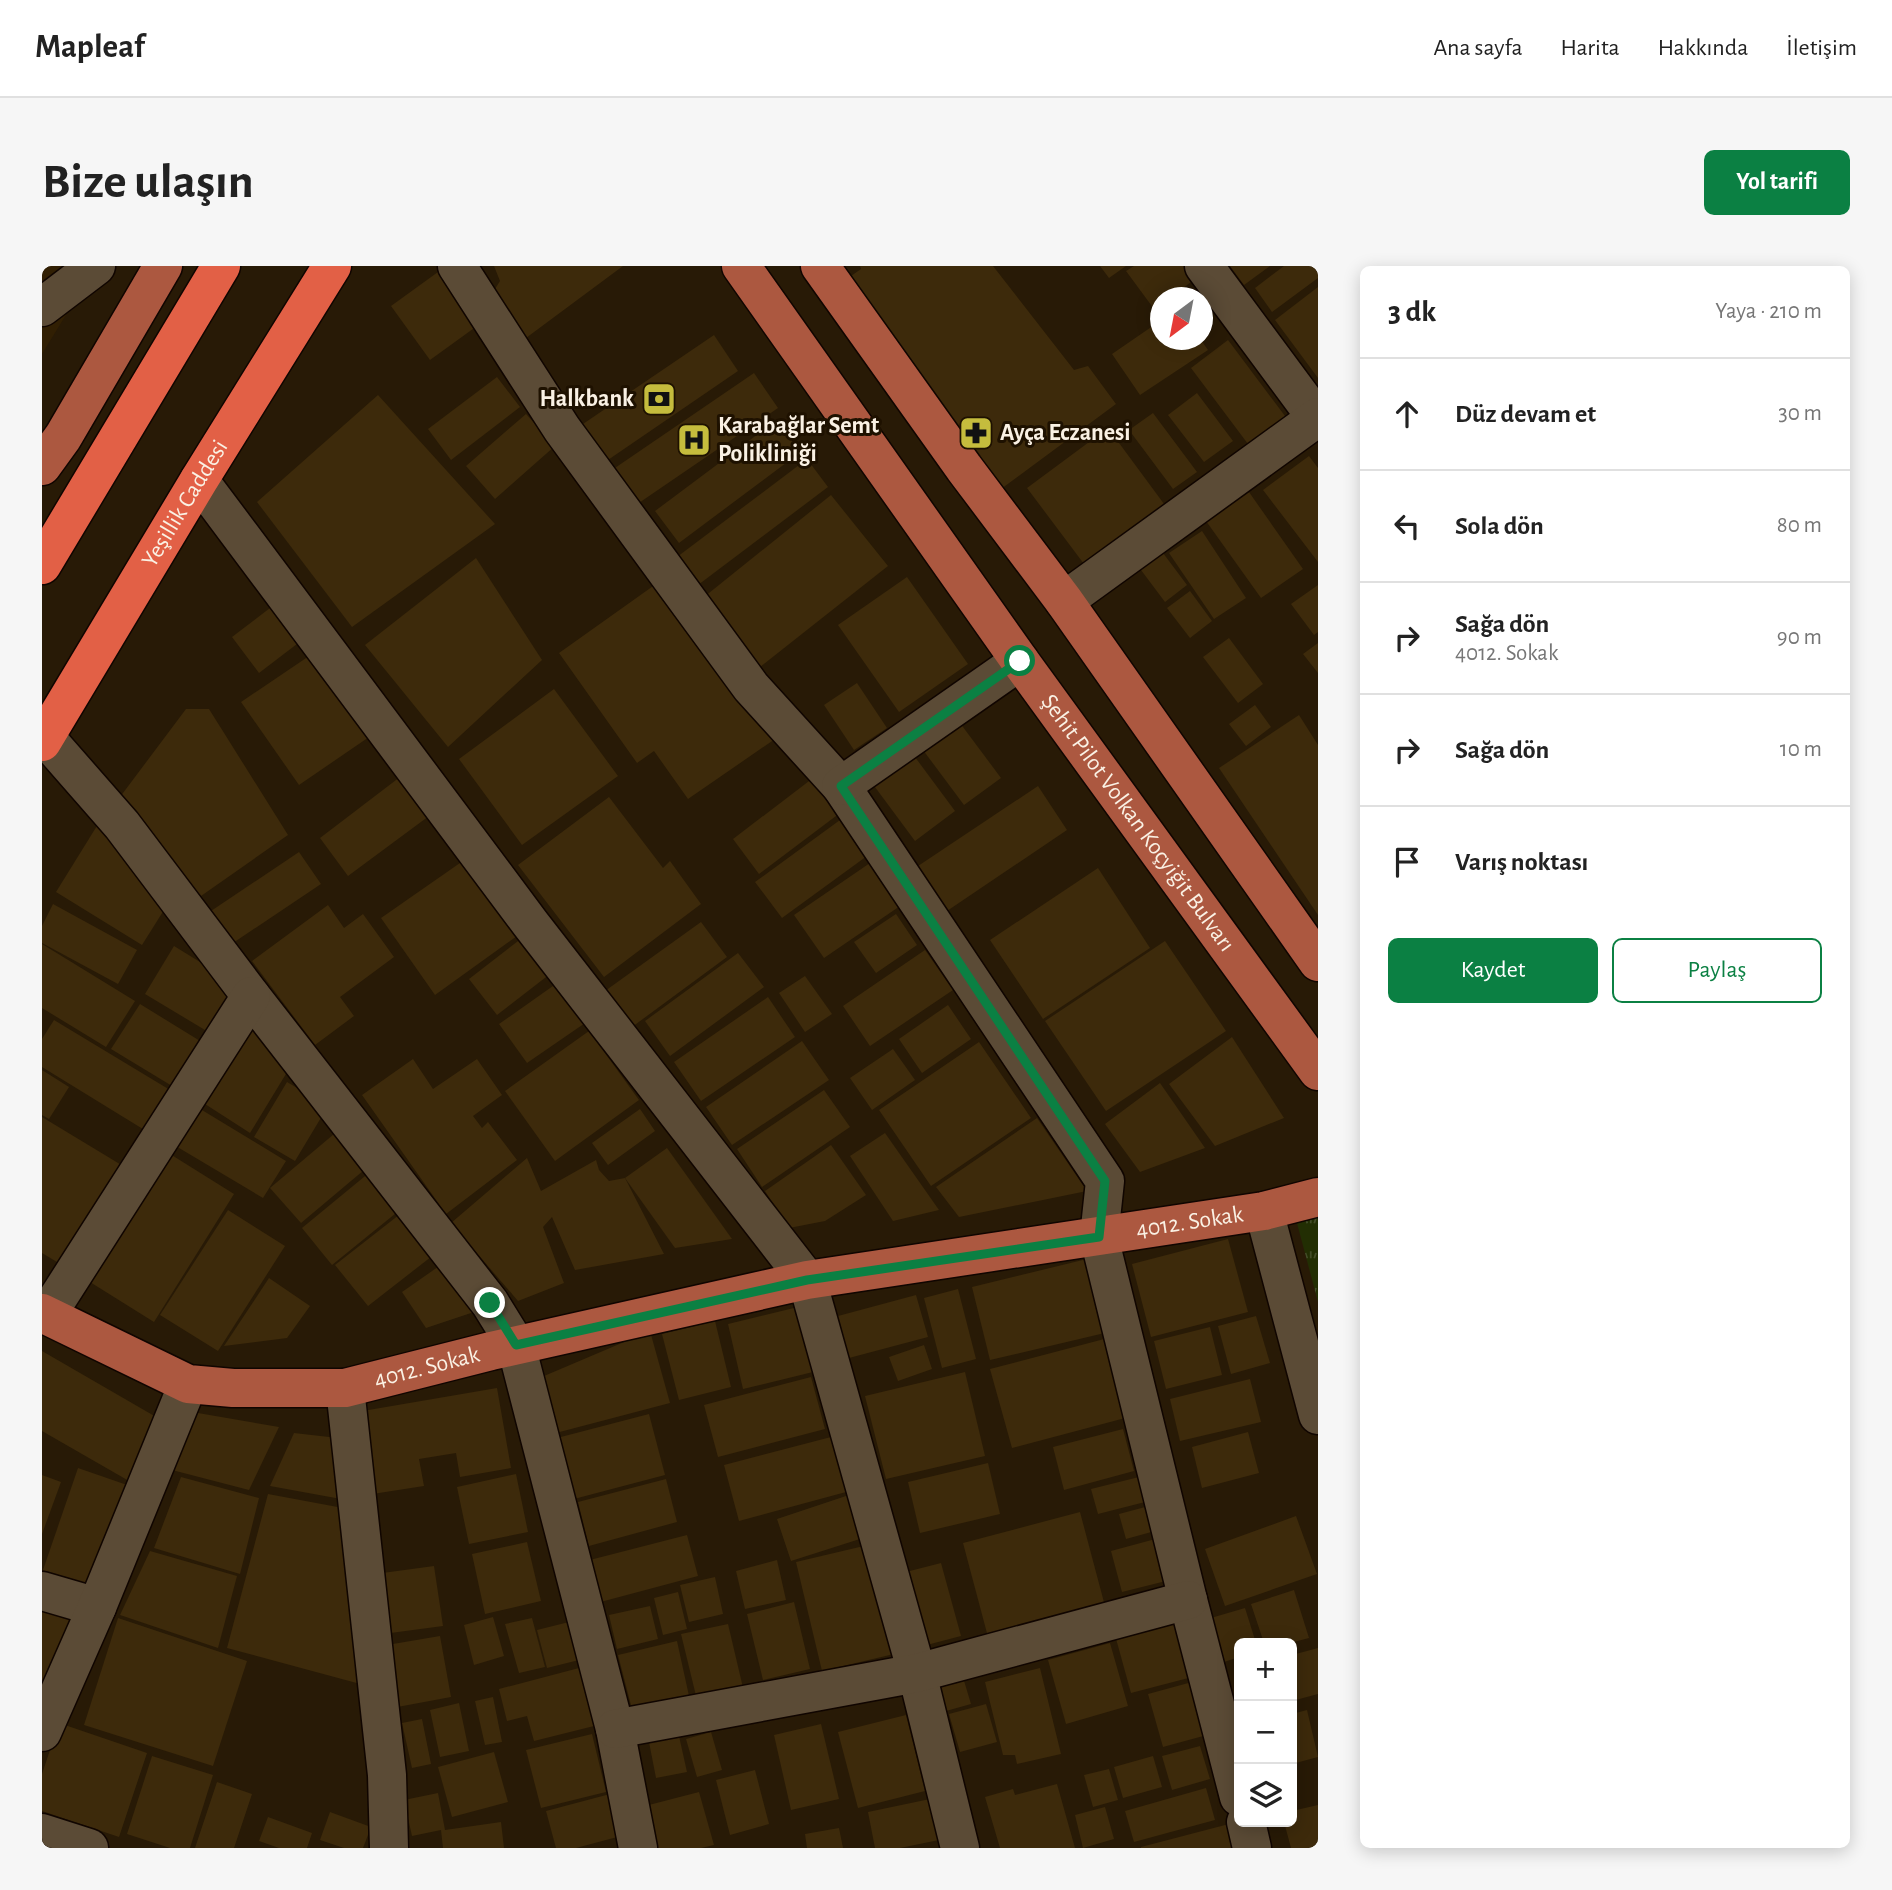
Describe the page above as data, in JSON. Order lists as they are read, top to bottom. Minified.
{"streets":{"highway":["Yeşillik Caddesi"],"main road":["Şehit Pilot Volkan Koçyiğit Bulvarı","4012. Sokak"]},"places":{"bank":["Halkbank"],"pharmacy":["Ayça Eczanesi"],"hospital":["Karabağlar Semt Polikliniği"]},"north":"bottom left","page":{"header":"Mapleaf","nav":["Ana sayfa","Harita","Hakkında","İletişim"],"buttons":["Yol tarifi",["Kaydet","Paylaş"]],"title":"Bize ulaşın","heading":["3 dk","Yaya · 210 m"],"list":[["Düz devam et","30 m"],["Sola dön","80 m"],["Sağa dön","4012. Sokak","90 m"],["Sağa dön","10 m"],"Varış noktası"],"map_buttons":["+","−"]}}
